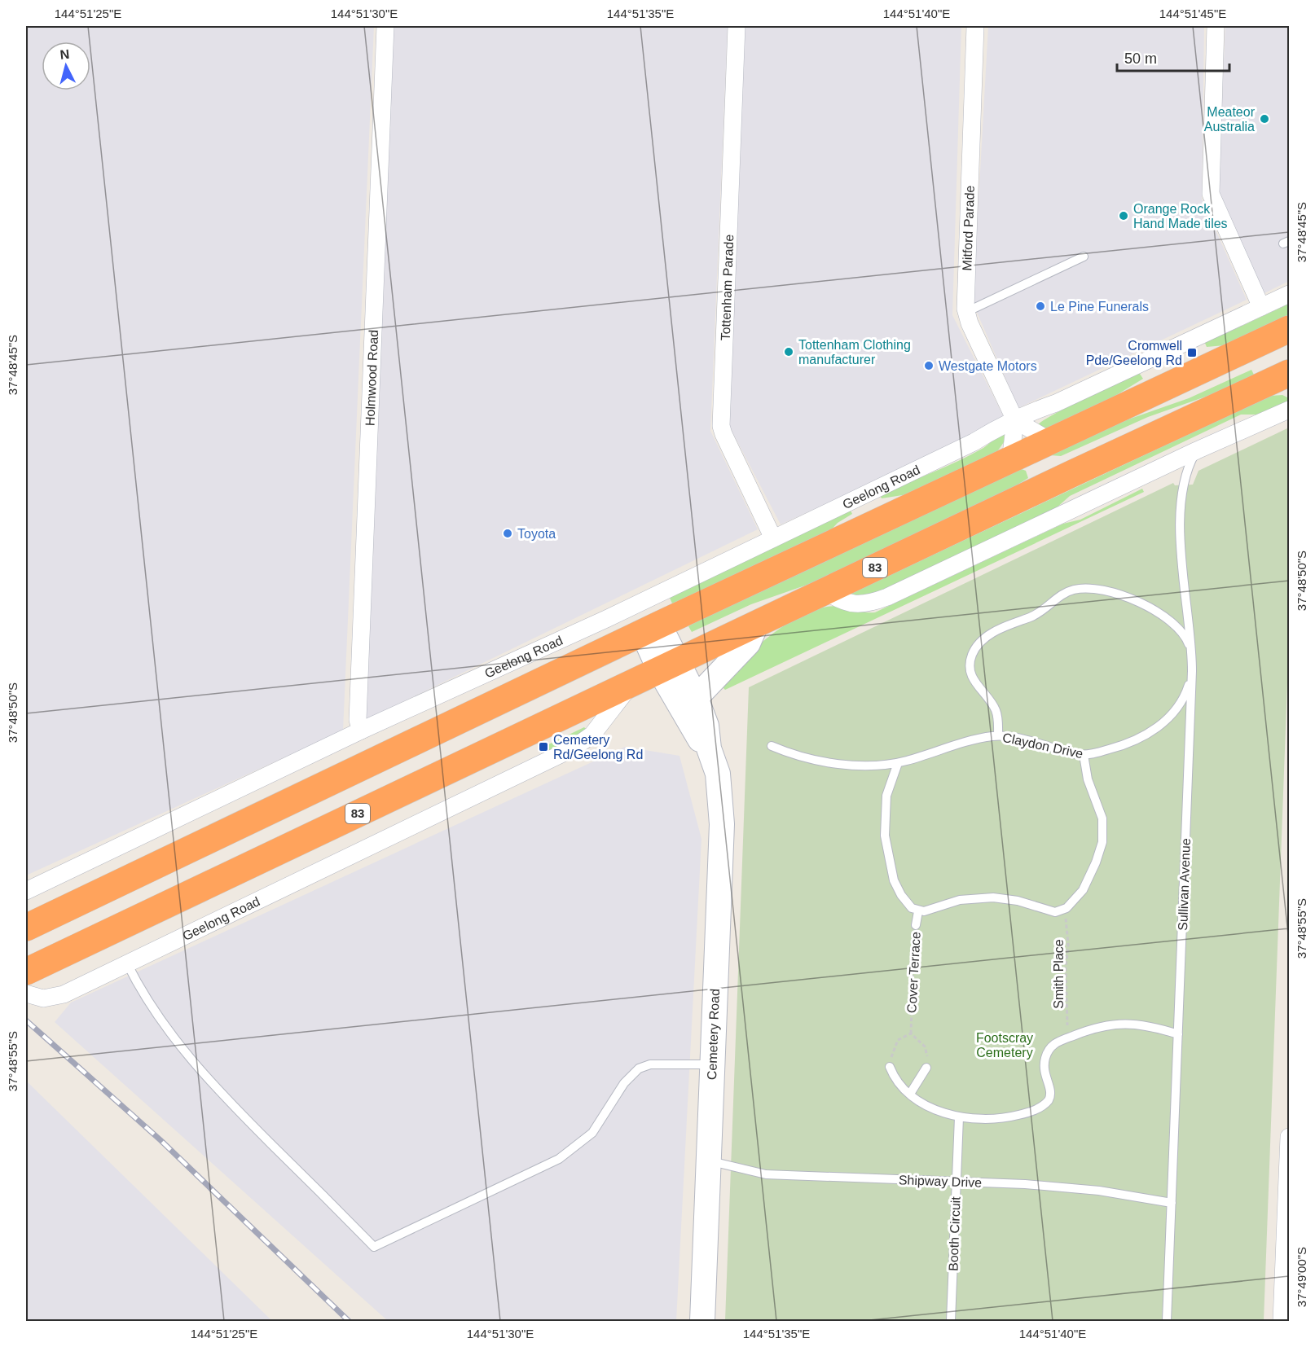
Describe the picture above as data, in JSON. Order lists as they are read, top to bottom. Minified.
{"streets":{"highway":["Geelong Road","83"],"street":["Mitford Parade","Tottenham Parade","Holmwood Road","Cemetery Road"],"lane":["Claydon Drive","Sullivan Avenue","Cover Terrace","Shipway Drive","Booth Circuit"],"path":["Smith Place"]},"crossings":[["Mitford Parade","Geelong Road"],["Tottenham Parade","Geelong Road"],["Holmwood Road","Geelong Road"],["Geelong Road","Cemetery Road"],["Claydon Drive","Sullivan Avenue"],["Sullivan Avenue","Shipway Drive"],["Cemetery Road","Shipway Drive"],["Shipway Drive","Booth Circuit"]],"parks":["Footscray Cemetery"],"places":{"other":["Meateor Australia","Orange Rock Hand Made tiles","Le Pine Funerals","Tottenham Clothing manufacturer","Westgate Motors","Toyota"],"transit":["Cromwell Pde/Geelong Rd","Cemetery Rd/Geelong Rd"]},"scale_bar":"50 m","north":"top","coordinates":["144°51'25\"E","144°51'30\"E","144°51'35\"E","144°51'40\"E","144°51'45\"E","37°48'45\"S","37°48'50\"S","37°48'55\"S","37°49'00\"S"]}
